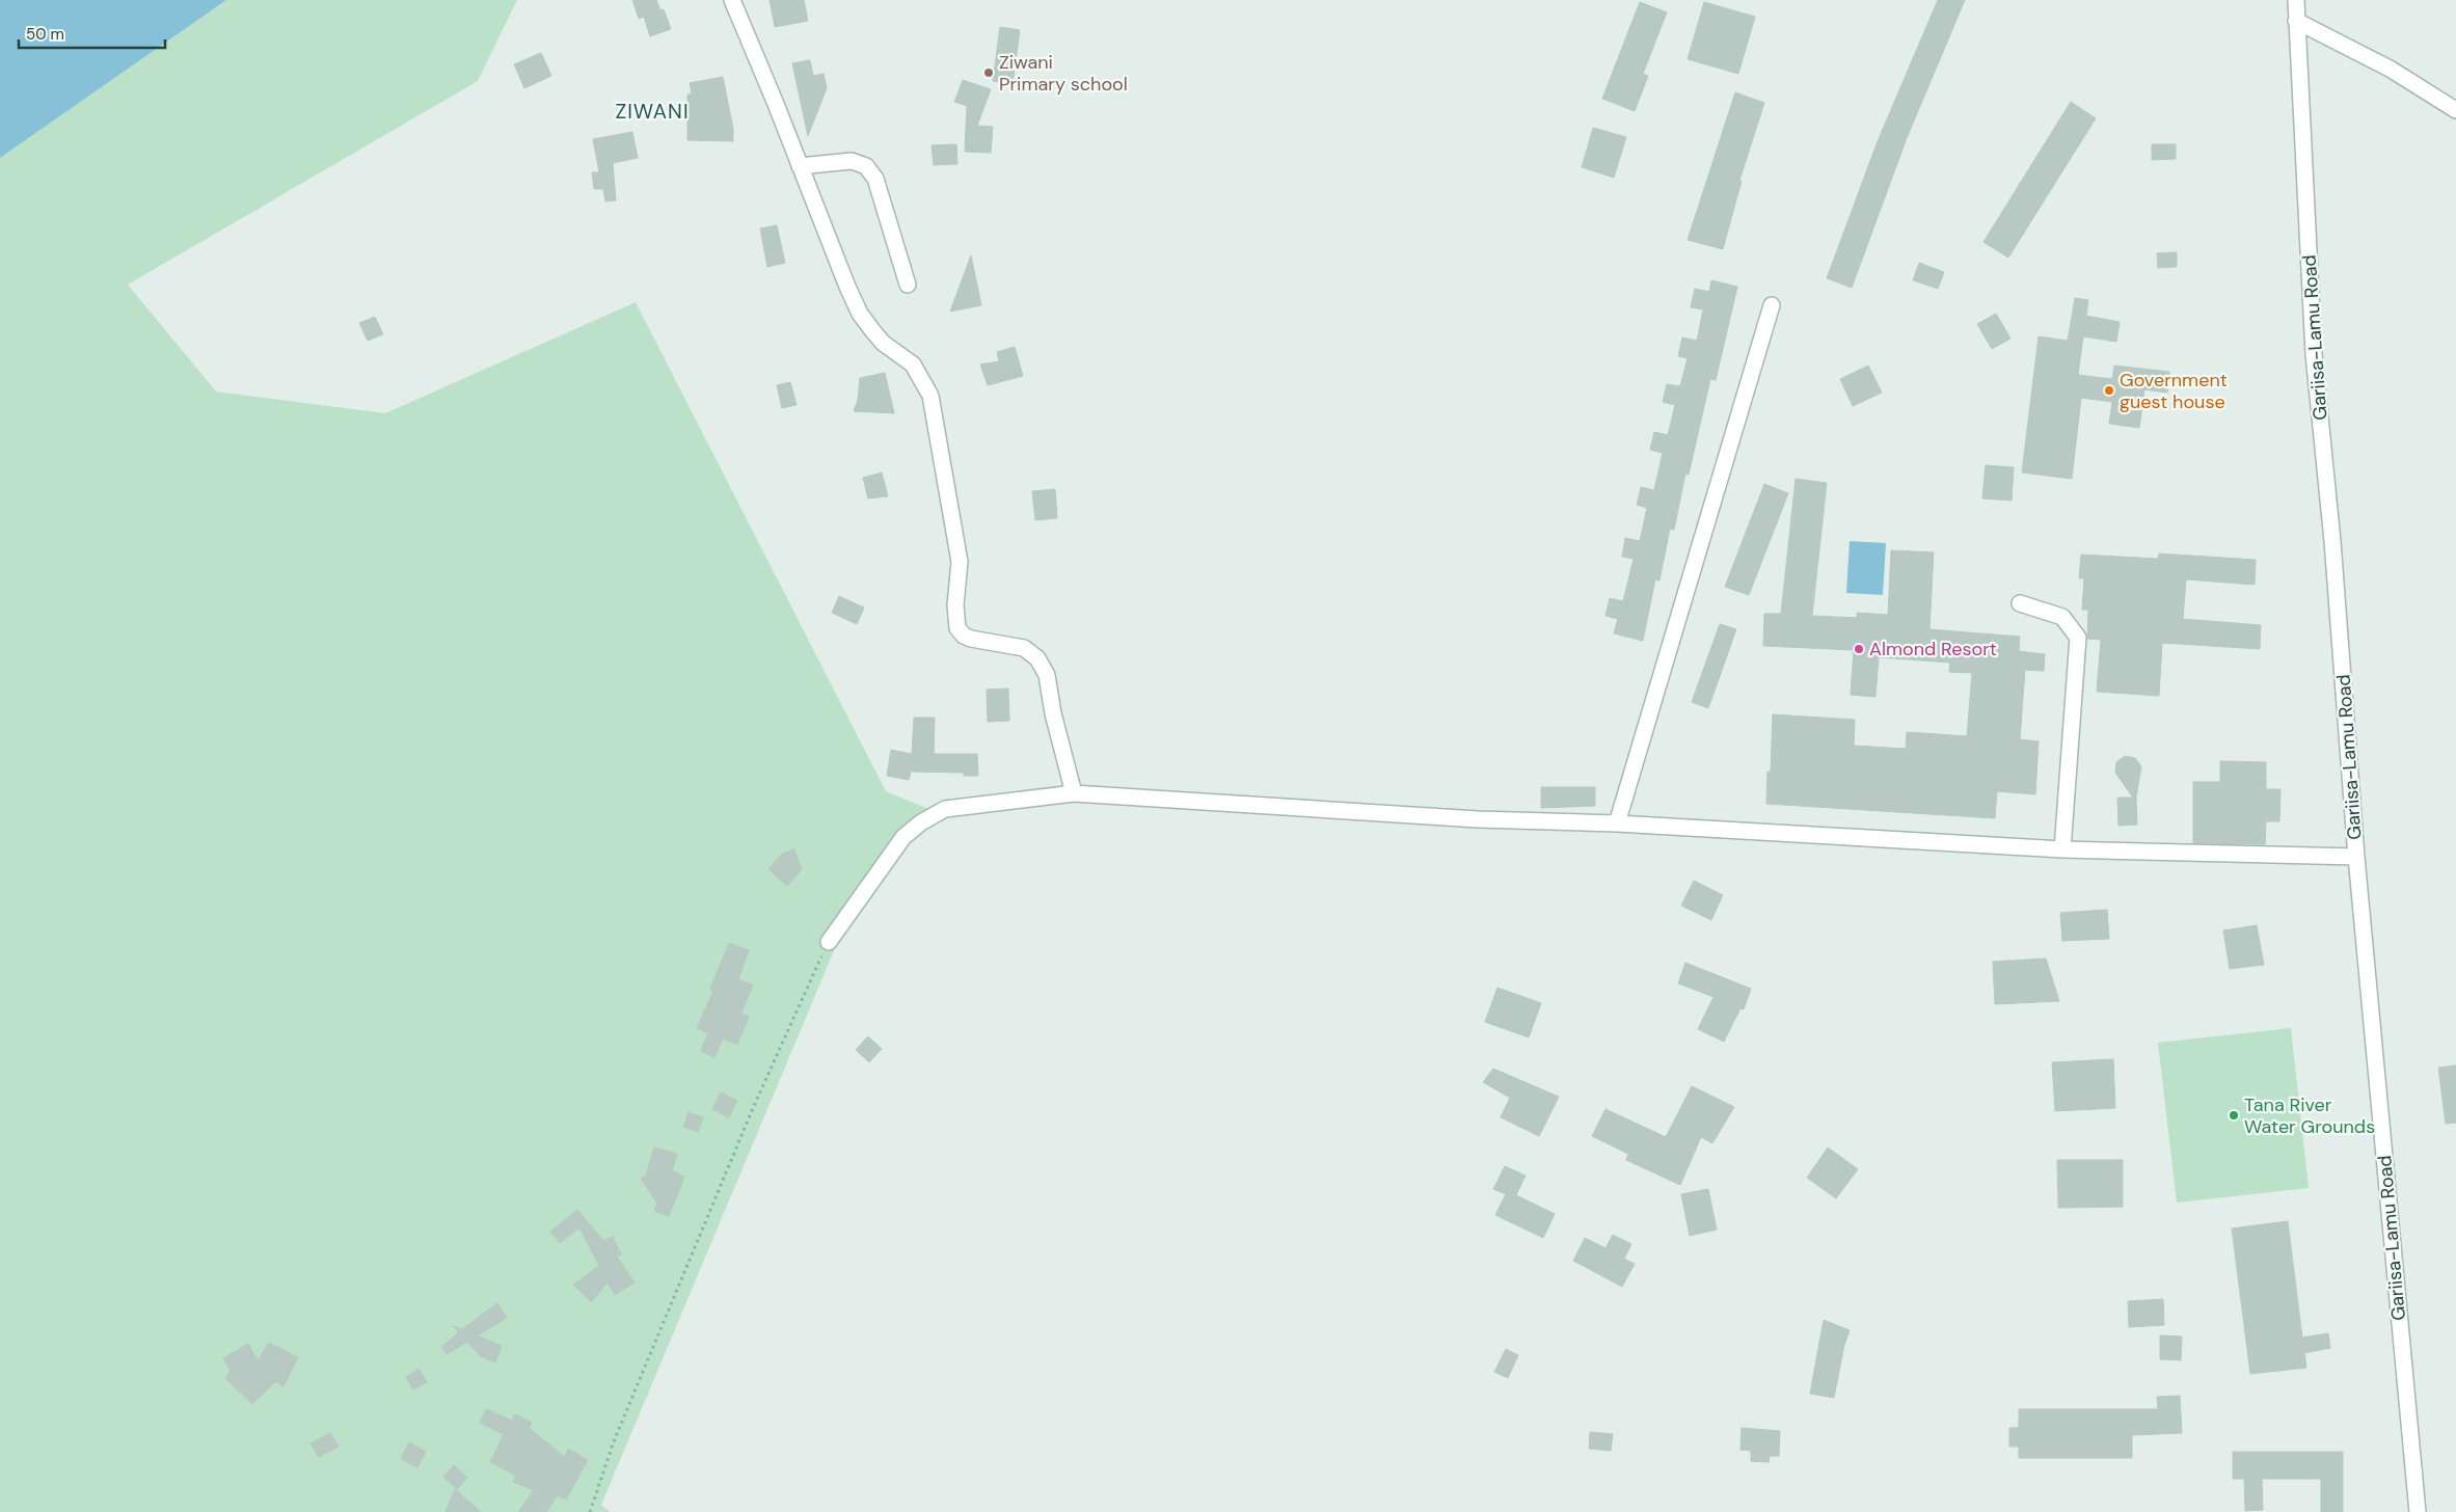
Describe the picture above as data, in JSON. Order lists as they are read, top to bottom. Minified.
{"streets":{"street":["Gariisa-Lamu Road"]},"districts":["ZIWANI"],"places":["Ziwani Primary school","Government guest house","Almond Resort","Tana River Water Grounds"],"scale_bar":"50 m"}
